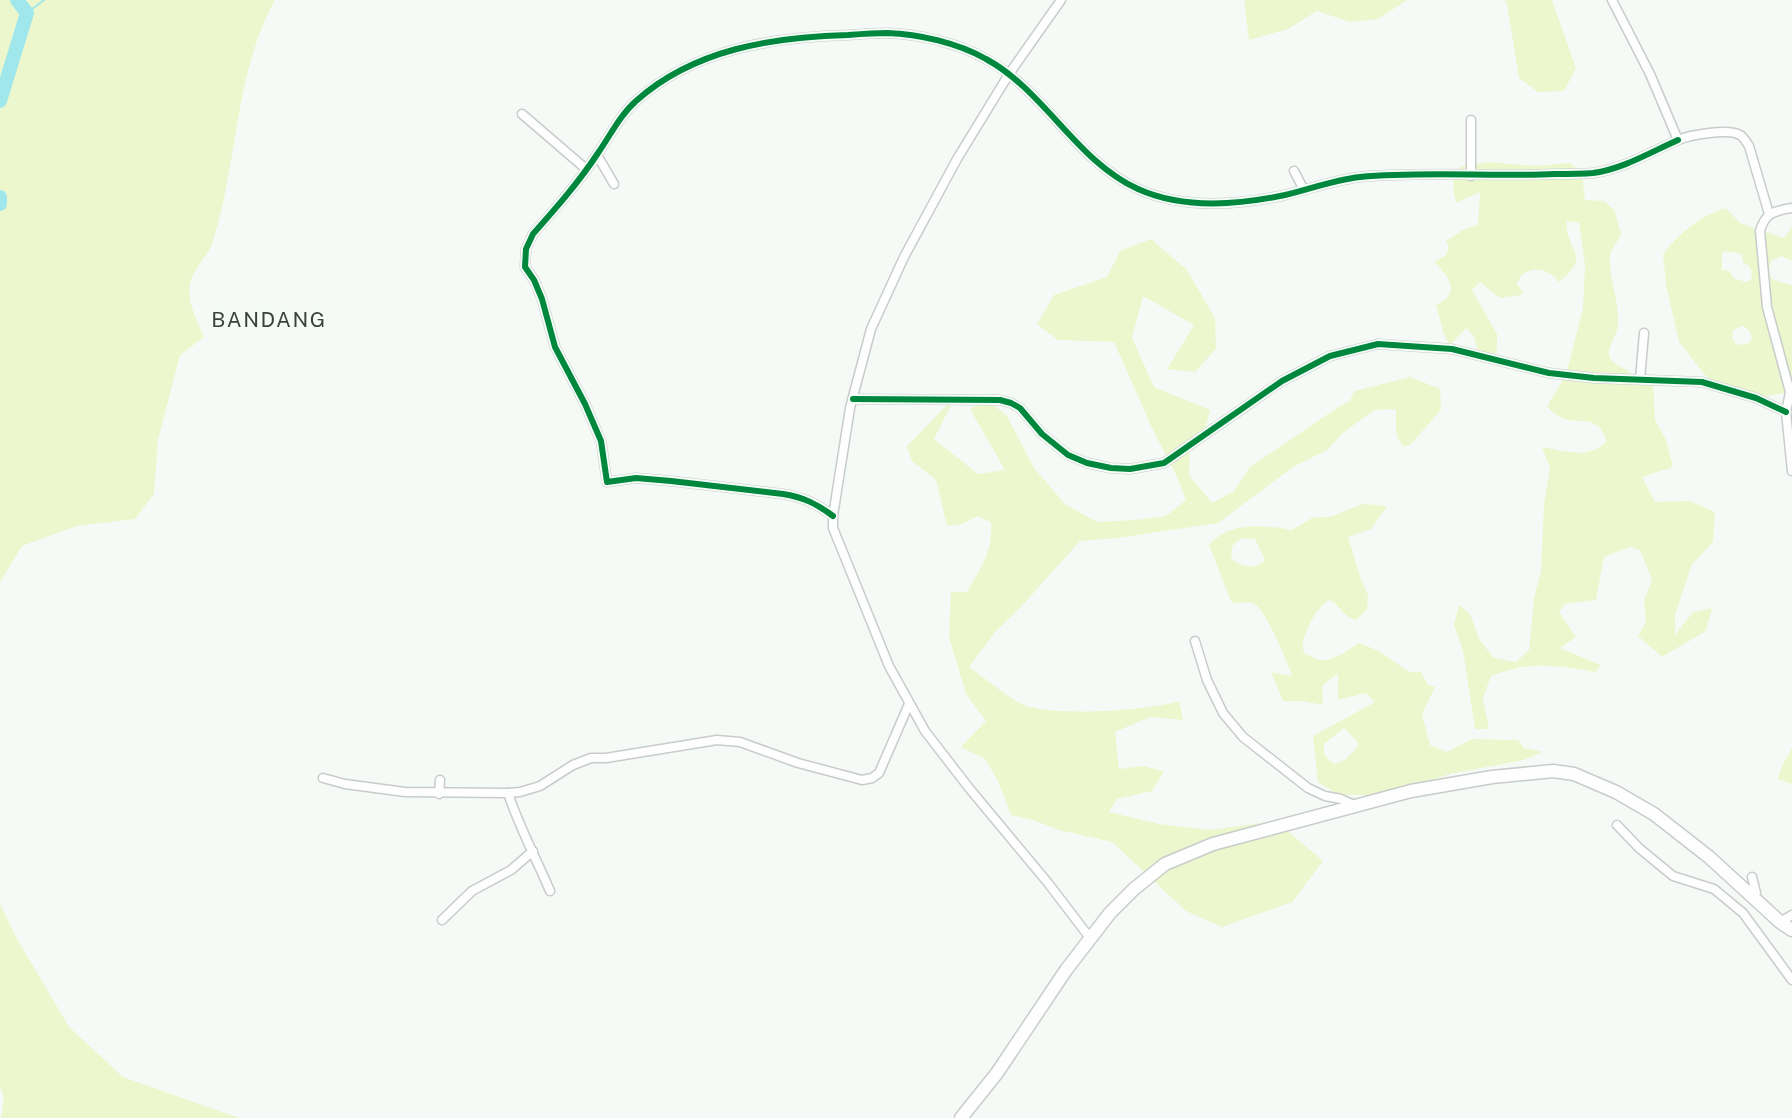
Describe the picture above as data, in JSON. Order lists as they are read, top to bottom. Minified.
{"districts":["BANDANG"]}
